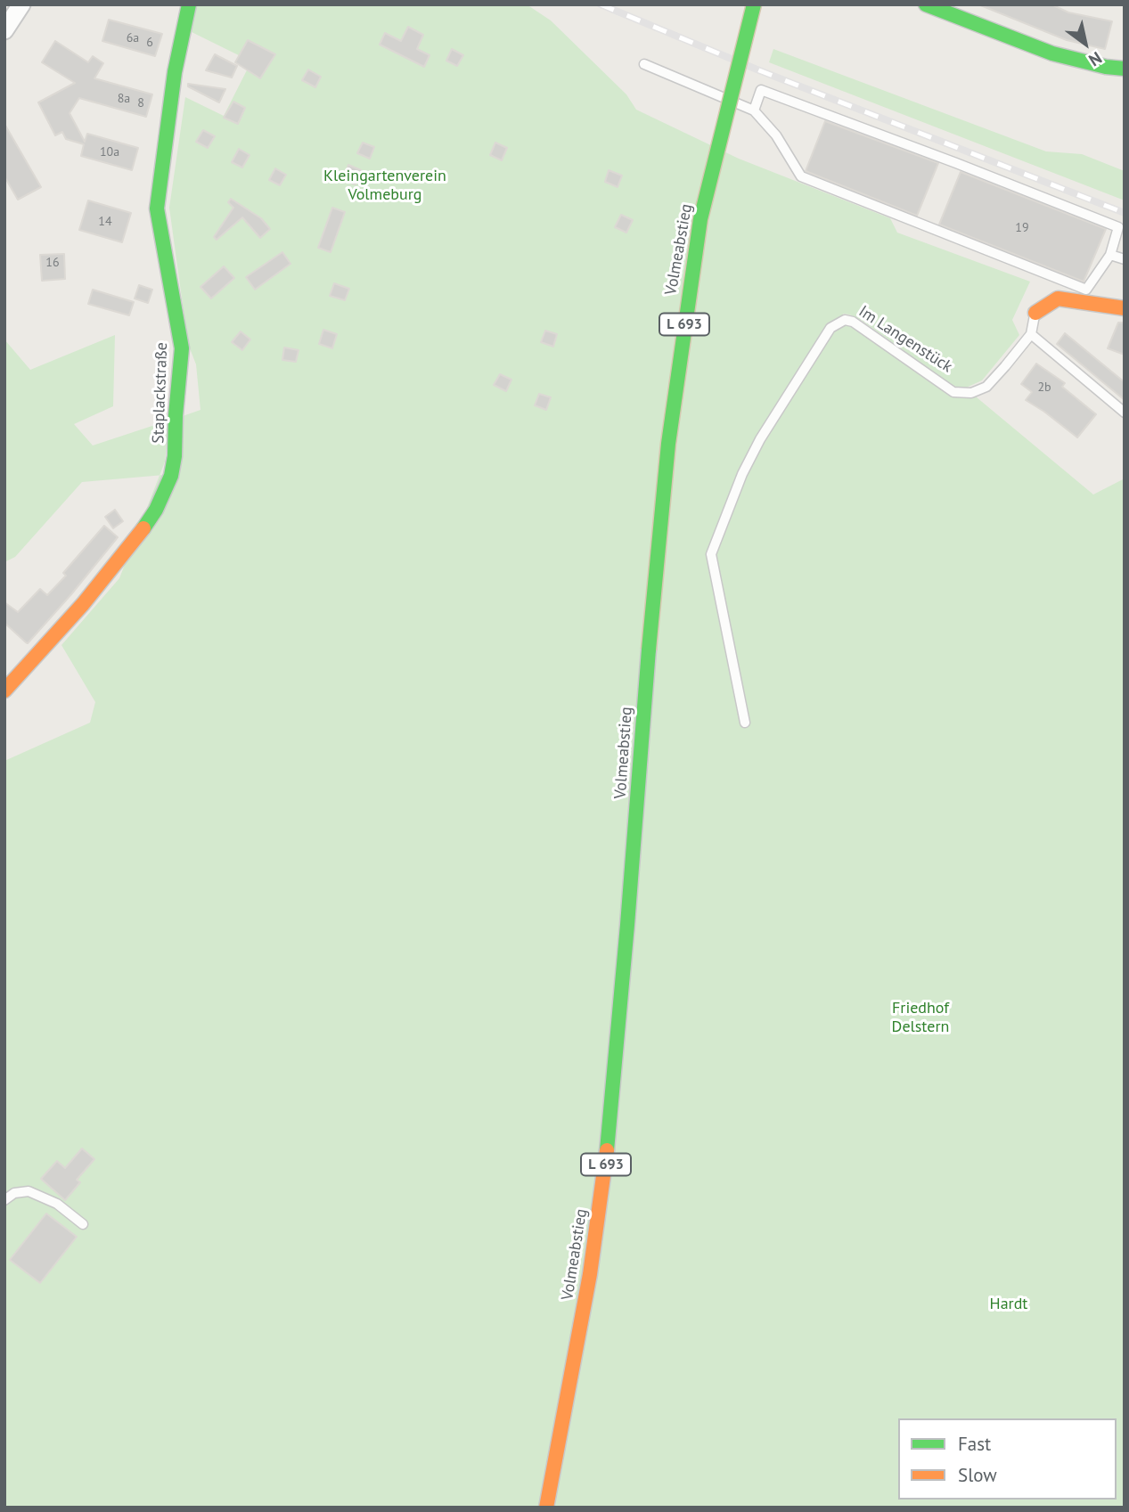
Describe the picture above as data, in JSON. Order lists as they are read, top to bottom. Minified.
{"streets":{"main road":["Volmeabstieg","L 693","Im Langenstück","Staplackstraße"]},"parks":["Kleingartenverein Volmeburg","Friedhof Delstern","Hardt"],"house_numbers":["6a","6","8a","8","10a","14","19","16","2b"],"legend":["Fast","Slow"],"north":"bottom right"}
